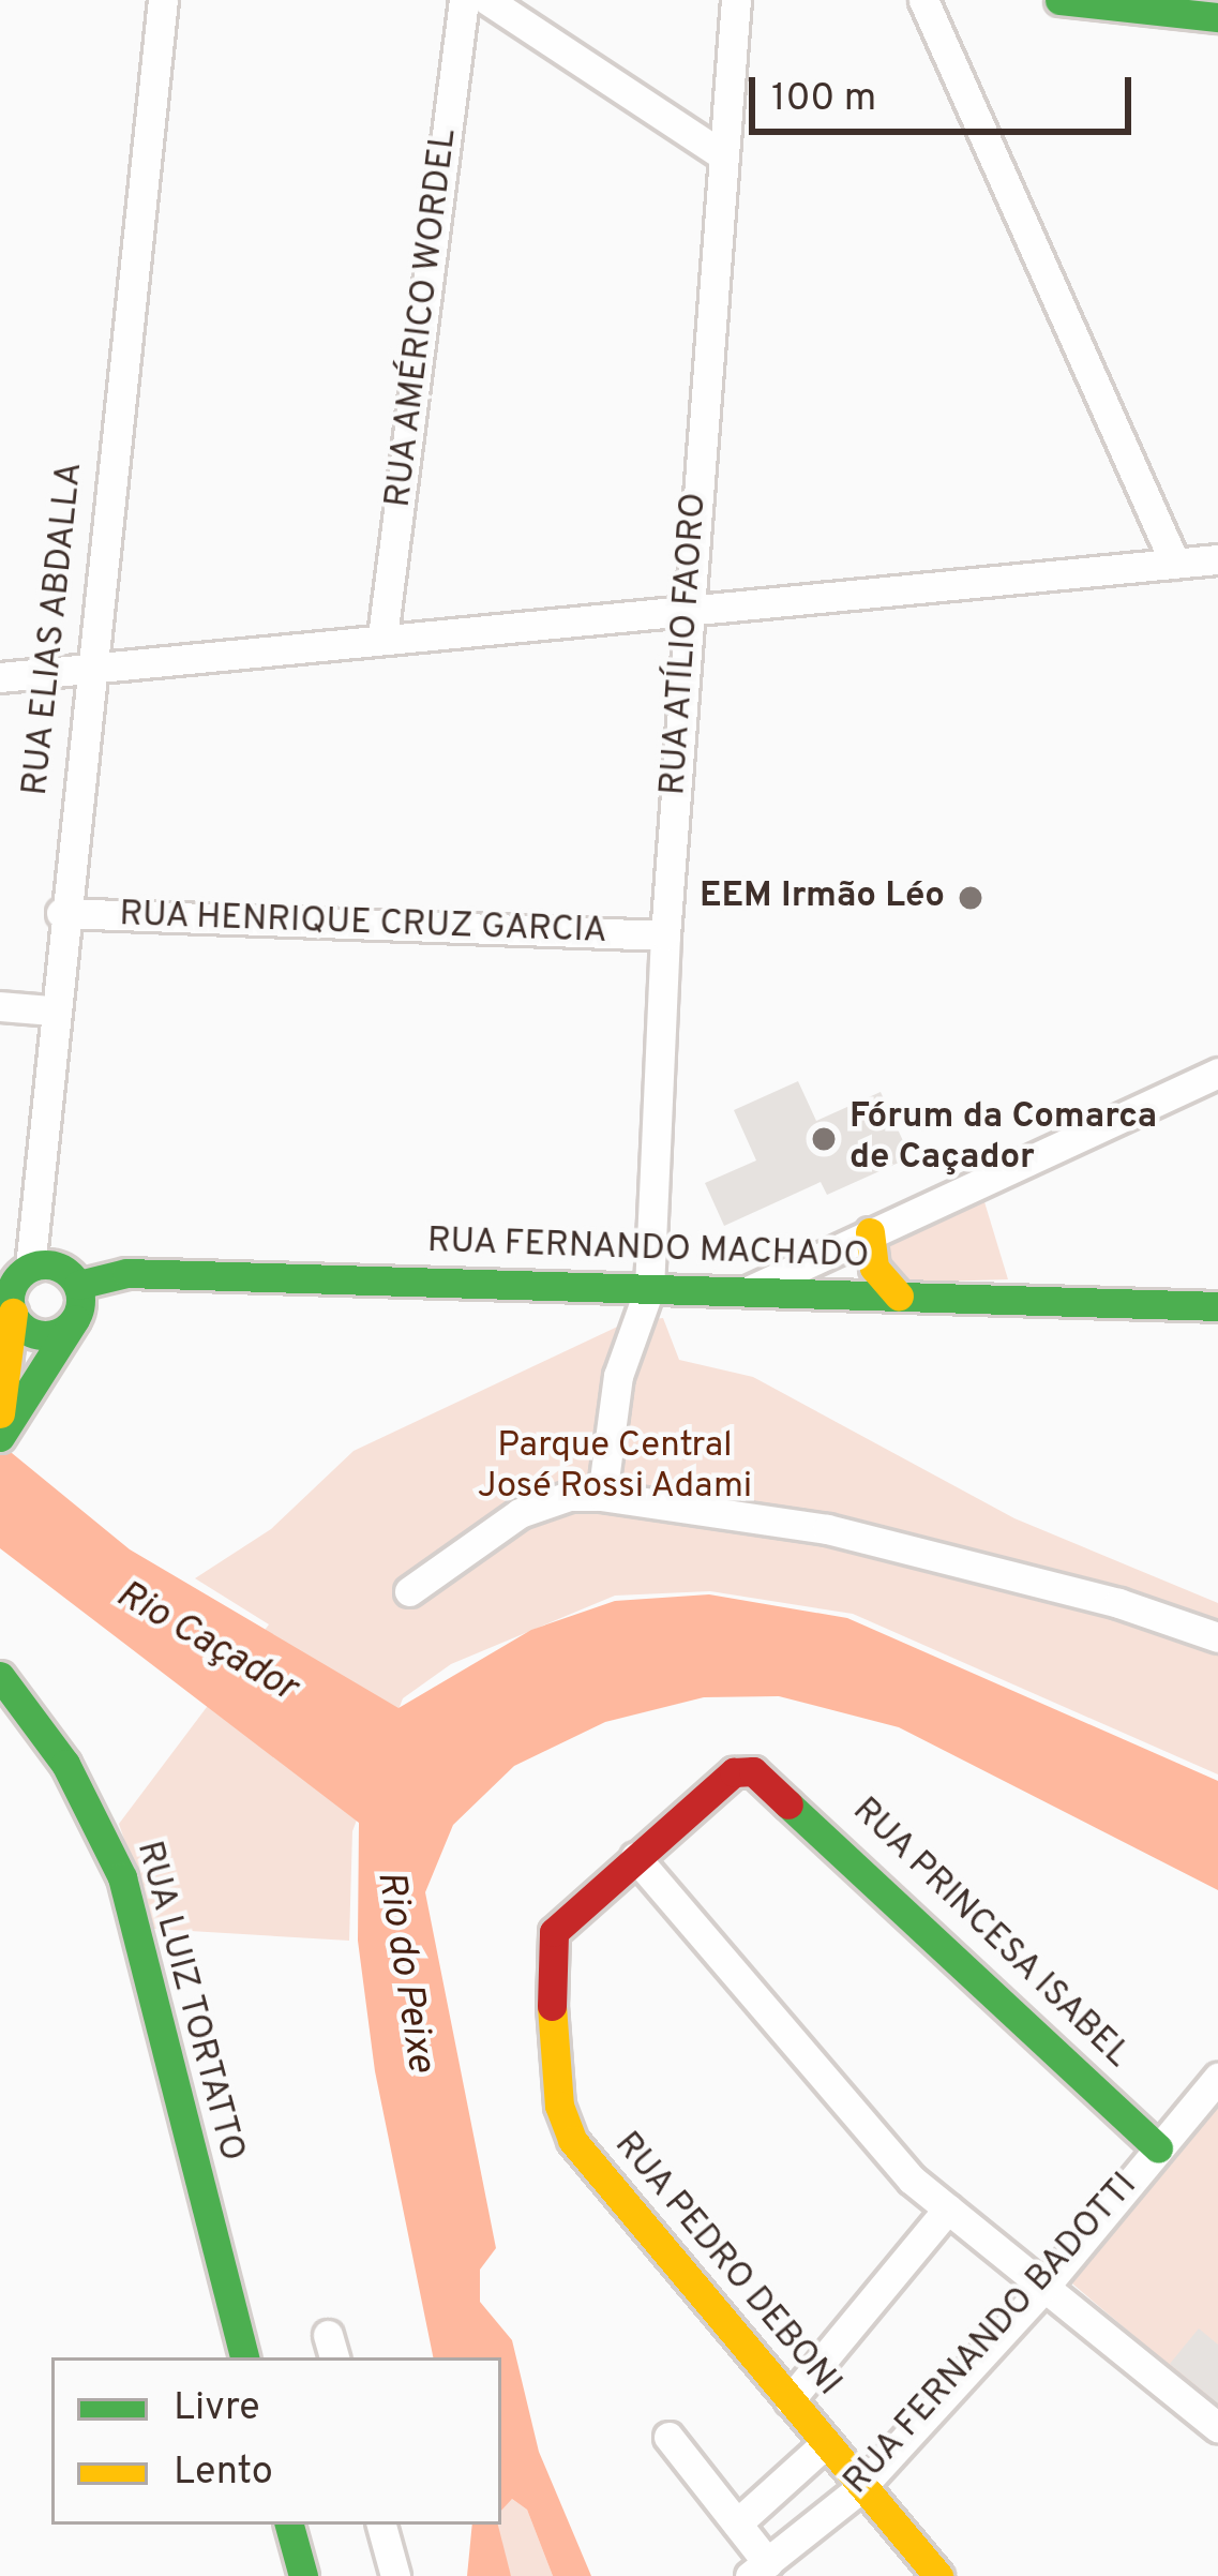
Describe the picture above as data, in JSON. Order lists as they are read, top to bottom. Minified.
{"streets":{"street":["RUA AMÉRICO WORDEL","RUA ELIAS ABDALLA","RUA ATÍLIO FAORO","RUA HENRIQUE CRUZ GARCIA","RUA FERNANDO MACHADO","RUA PRINCESA ISABEL","RUA LUIZ TORTATTO","RUA PEDRO DEBONI","RUA FERNANDO BADOTTI"]},"crossings":[["RUA ELIAS ABDALLA","RUA HENRIQUE CRUZ GARCIA"],["RUA ELIAS ABDALLA","RUA FERNANDO MACHADO"],["RUA ATÍLIO FAORO","RUA HENRIQUE CRUZ GARCIA"],["RUA ATÍLIO FAORO","RUA FERNANDO MACHADO"],["RUA PRINCESA ISABEL","RUA PEDRO DEBONI"],["RUA PRINCESA ISABEL","RUA FERNANDO BADOTTI"],["RUA PEDRO DEBONI","RUA FERNANDO BADOTTI"]],"water":["Rio Caçador","Rio do Peixe"],"parks":["Parque Central José Rossi Adami"],"places":["EEM Irmão Léo","Fórum da Comarca de Caçador"],"legend":["Livre","Lento"],"scale_bar":"100 m"}
